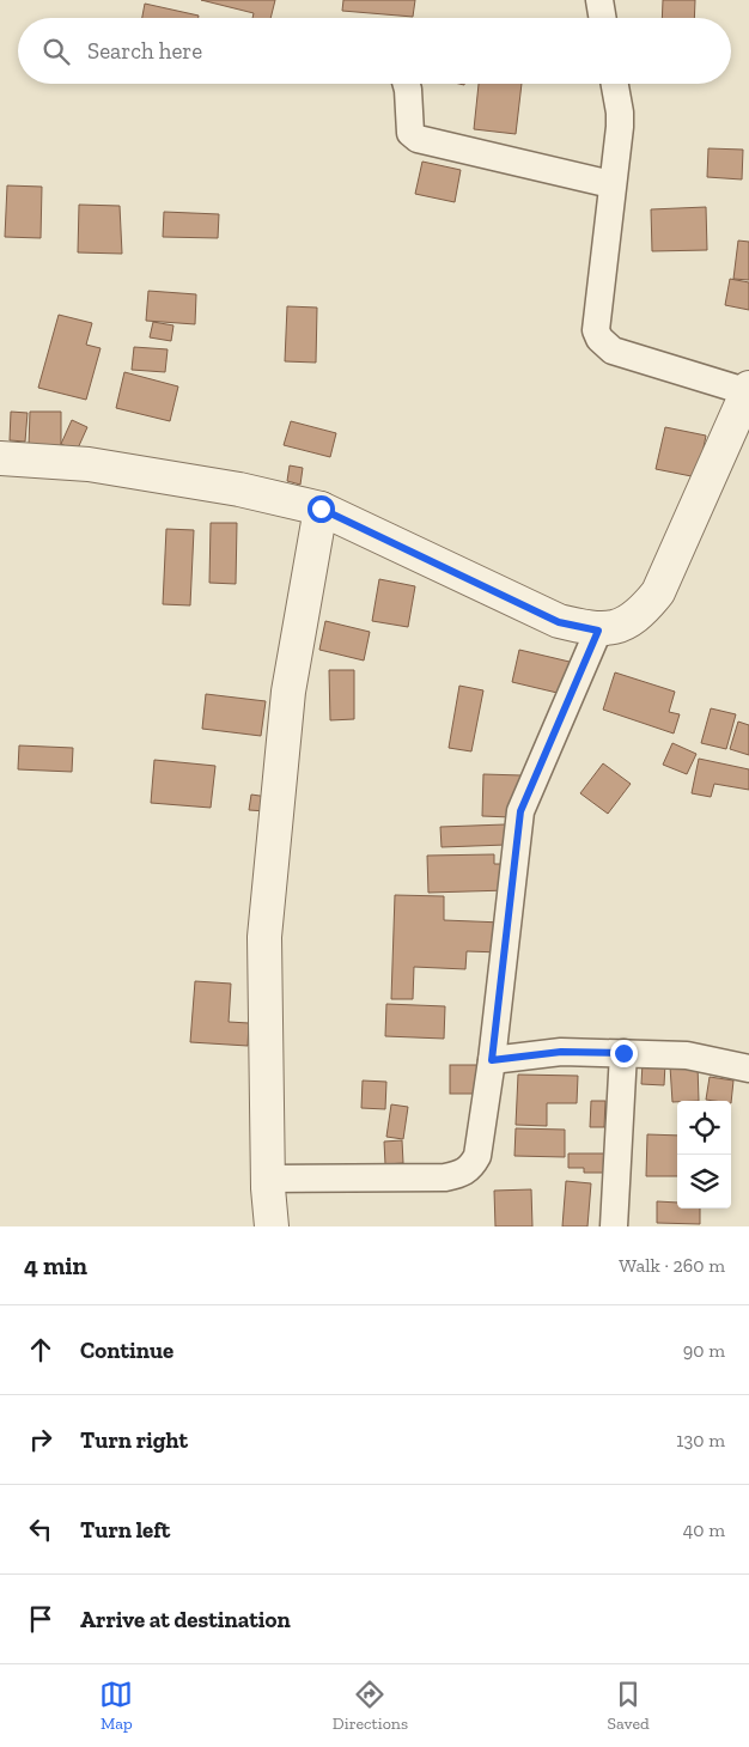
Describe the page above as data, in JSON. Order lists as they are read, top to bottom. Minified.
{"page":{"search":"Search here","heading":["4 min","Walk · 260 m"],"list":[["Continue","90 m"],["Turn right","130 m"],["Turn left","40 m"],"Arrive at destination"],"nav":["Map","Directions","Saved"]}}
